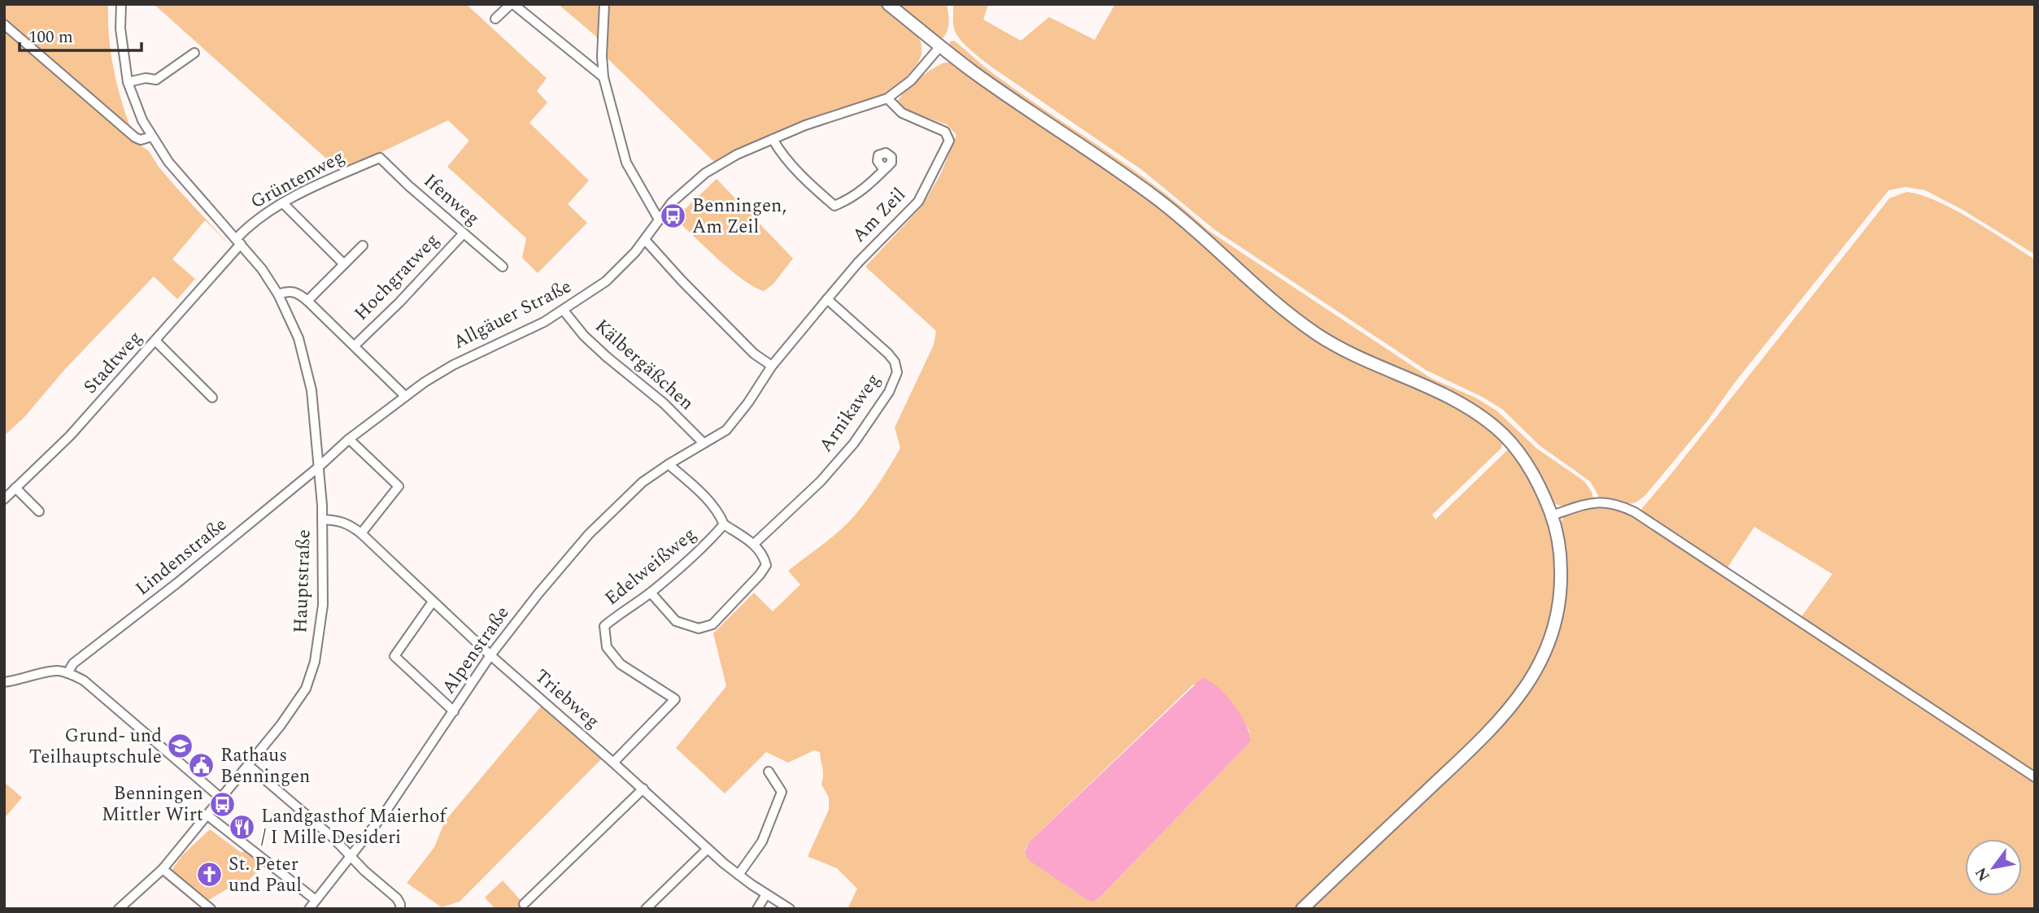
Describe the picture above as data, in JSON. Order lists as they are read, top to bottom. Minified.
{"streets":{"street":["Grüntenweg","Ifenweg","Am Zeil","Hochgratweg","Allgäuer Straße","Stadtweg","Kälbergäßchen","Arnikaweg","Lindenstraße","Edelweißweg","Hauptstraße","Alpenstraße","Triebweg"]},"crossings":[["Grüntenweg","Ifenweg"],["Grüntenweg","Stadtweg"],["Grüntenweg","Hauptstraße"],["Ifenweg","Hochgratweg"],["Am Zeil","Allgäuer Straße"],["Am Zeil","Kälbergäßchen"],["Am Zeil","Arnikaweg"],["Am Zeil","Alpenstraße"],["Allgäuer Straße","Kälbergäßchen"],["Allgäuer Straße","Lindenstraße"],["Allgäuer Straße","Hauptstraße"],["Stadtweg","Hauptstraße"],["Kälbergäßchen","Alpenstraße"],["Lindenstraße","Hauptstraße"],["Edelweißweg","Triebweg"],["Hauptstraße","Triebweg"],["Alpenstraße","Triebweg"]],"places":{"bus stop":["Benningen, Am Zeil","Benningen Mittler Wirt"],"school or university":["Grund- und Teilhauptschule"],"public building":["Rathaus Benningen"],"restaurant":["Landgasthof Maierhof / I Mille Desideri"],"church":["St. Peter und Paul"]},"scale_bar":"100 m","north":"bottom left"}
